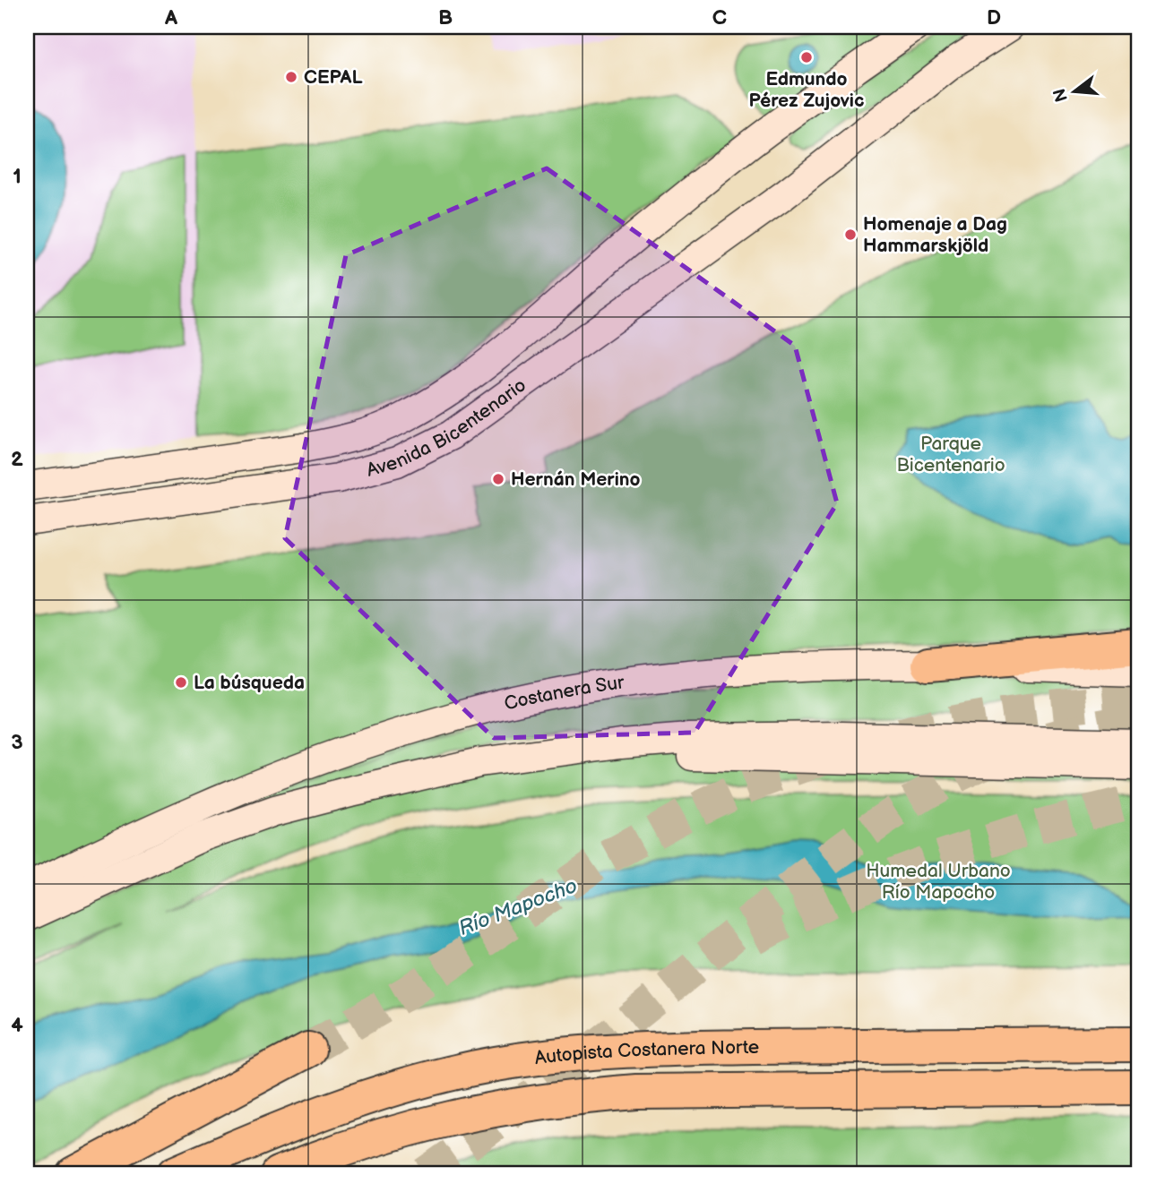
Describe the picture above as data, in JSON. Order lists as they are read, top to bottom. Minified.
{"streets":{"highway":["Autopista Costanera Norte"],"main road":["Avenida Bicentenario","Costanera Sur"]},"water":["Río Mapocho"],"parks":["Parque Bicentenario","Humedal Urbano Río Mapocho"],"places":["Edmundo Pérez Zujovic","CEPAL","Homenaje a Dag Hammarskjöld","Hernán Merino","La búsqueda"],"north":"left","grid":{"columns":["A","B","C","D"],"rows":["1","2","3","4"]}}
